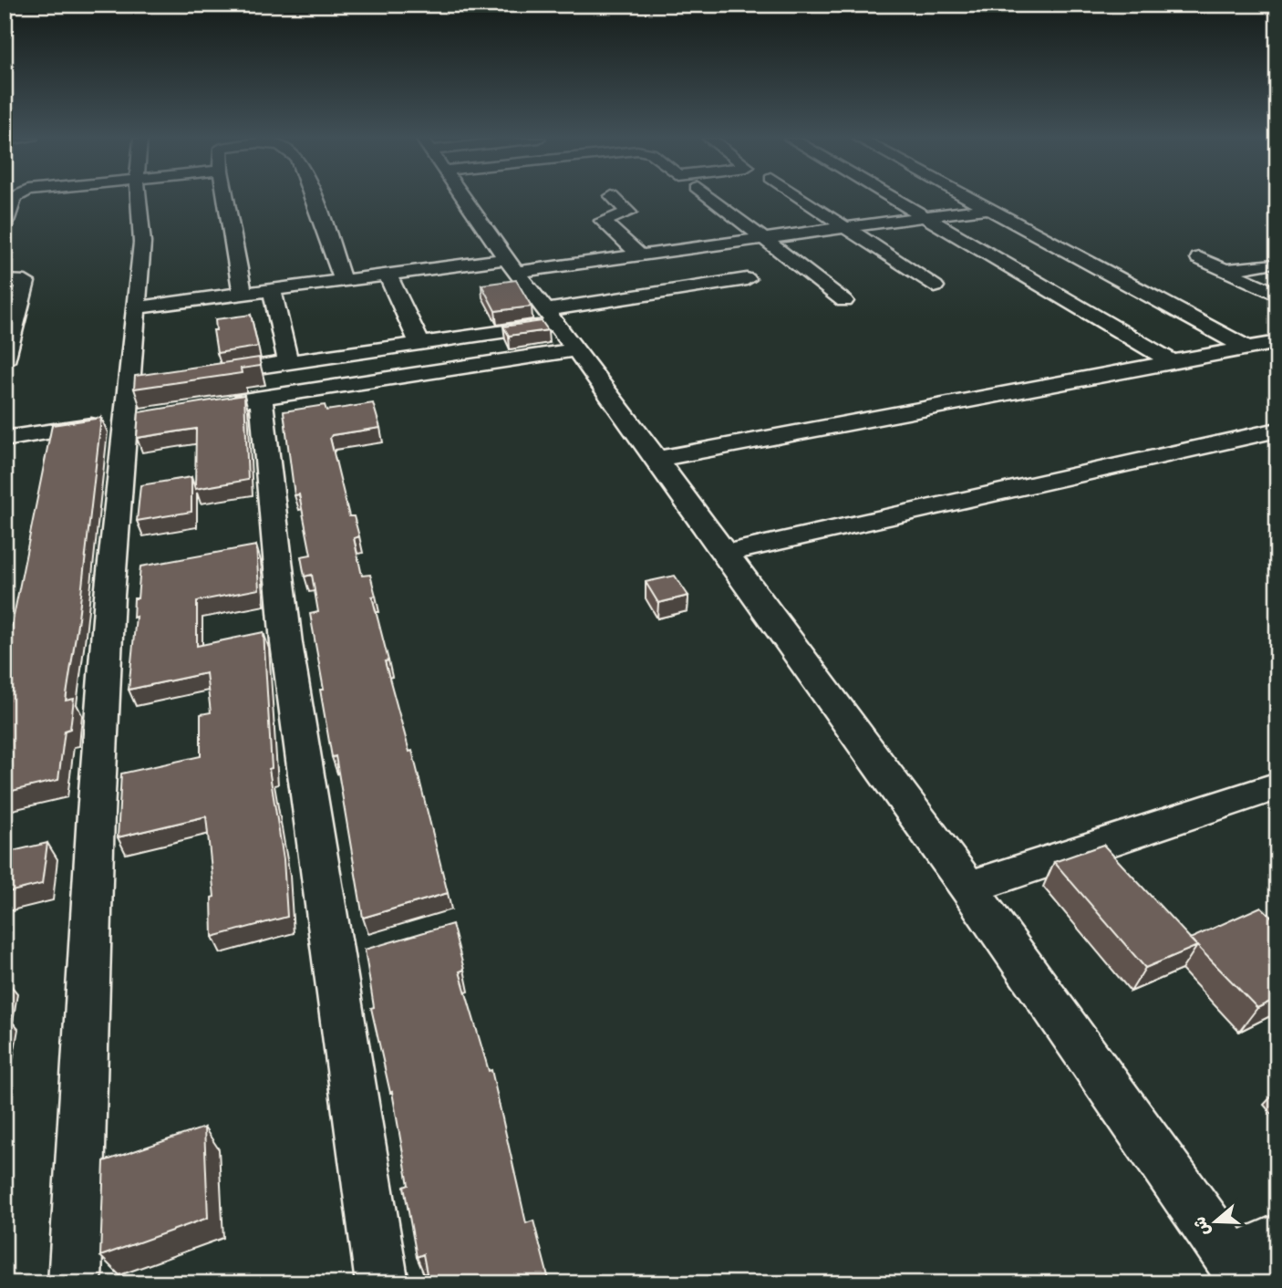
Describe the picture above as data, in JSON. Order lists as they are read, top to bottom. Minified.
{"north":"left"}
